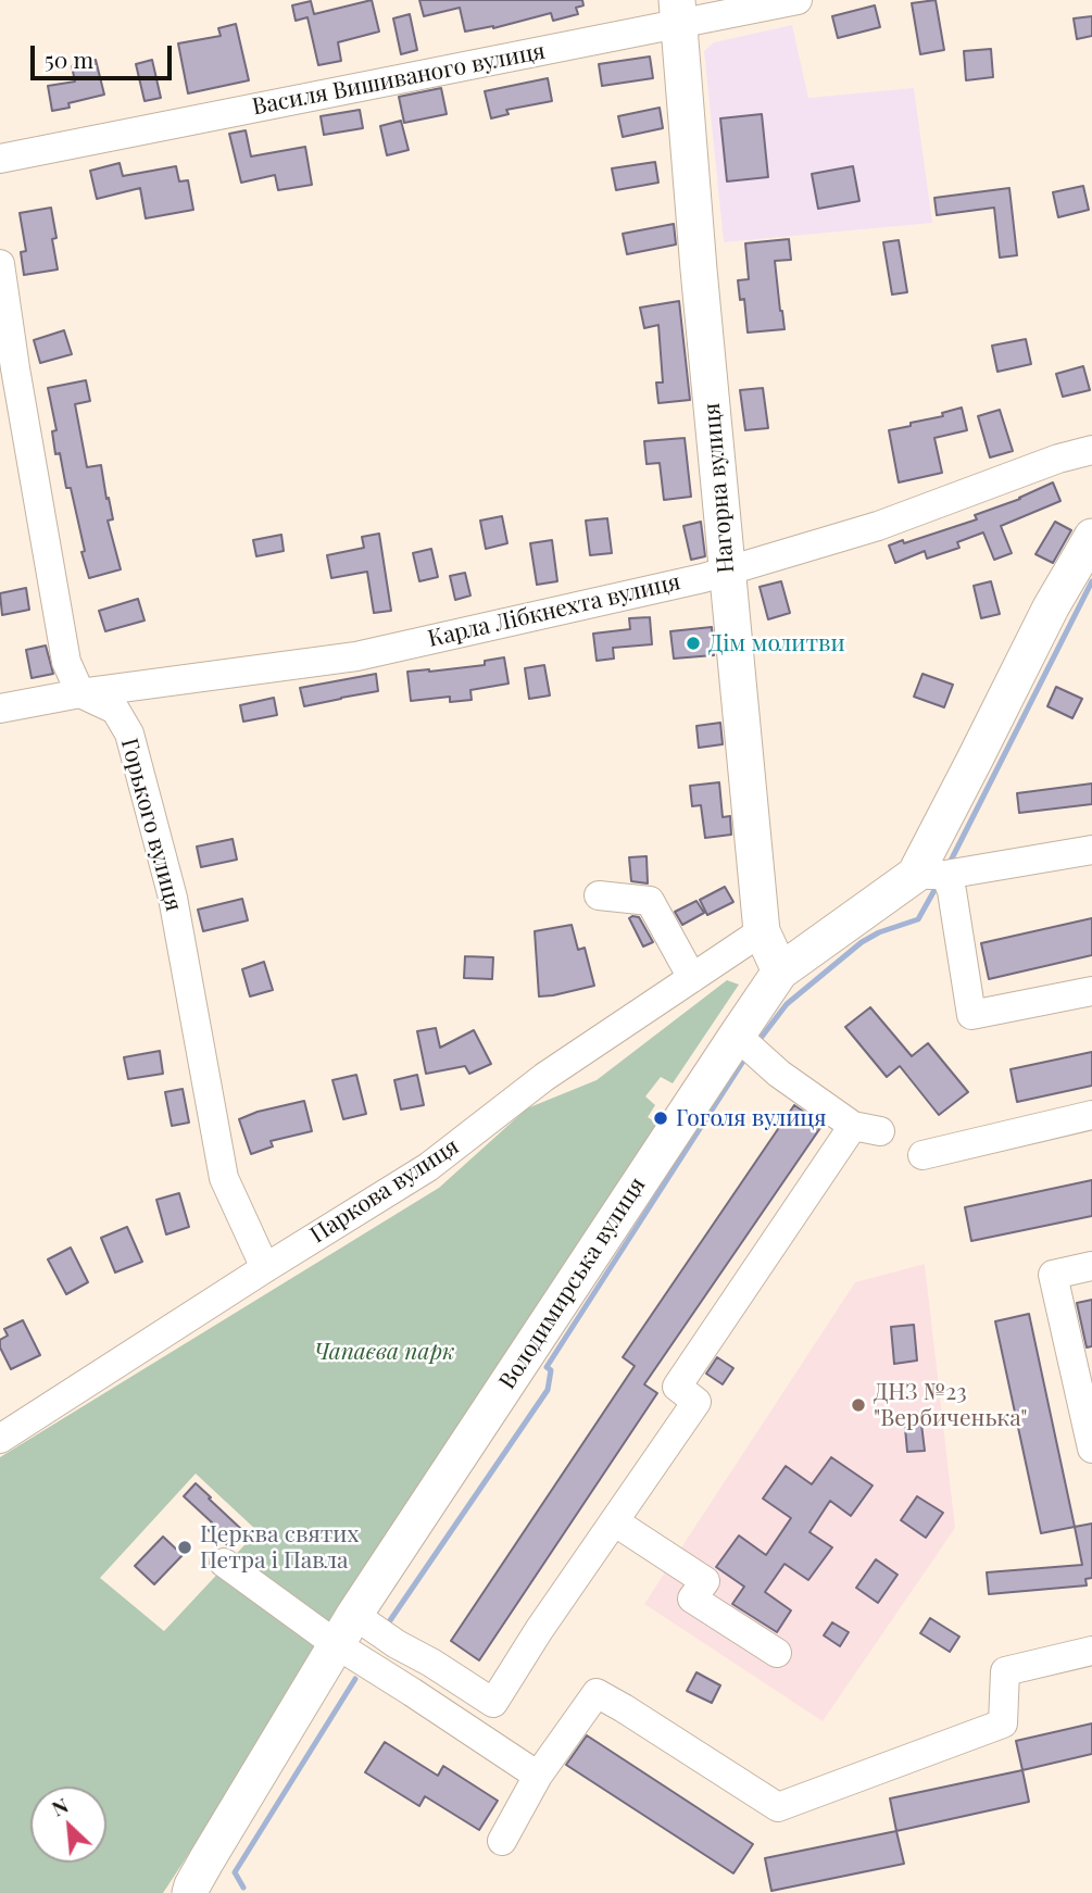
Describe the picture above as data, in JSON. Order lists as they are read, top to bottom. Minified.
{"streets":{"main road":["Нагорна вулиця","Володимирська вулиця"],"street":["Василя Вишиваного вулиця","Карла Лібкнехта вулиця","Горького вулиця","Паркова вулиця"]},"crossings":[["Василя Вишиваного вулиця","Нагорна вулиця"],["Нагорна вулиця","Карла Лібкнехта вулиця"],["Нагорна вулиця","Паркова вулиця"],["Нагорна вулиця","Володимирська вулиця"],["Карла Лібкнехта вулиця","Горького вулиця"],["Горького вулиця","Паркова вулиця"]],"parks":["Чапаєва парк"],"places":["Дім молитви","Гоголя вулиця","ДНЗ №23 \"Вербиченька\"","Церква святих Петра і Павла"],"scale_bar":"50 m","north":"top left"}
